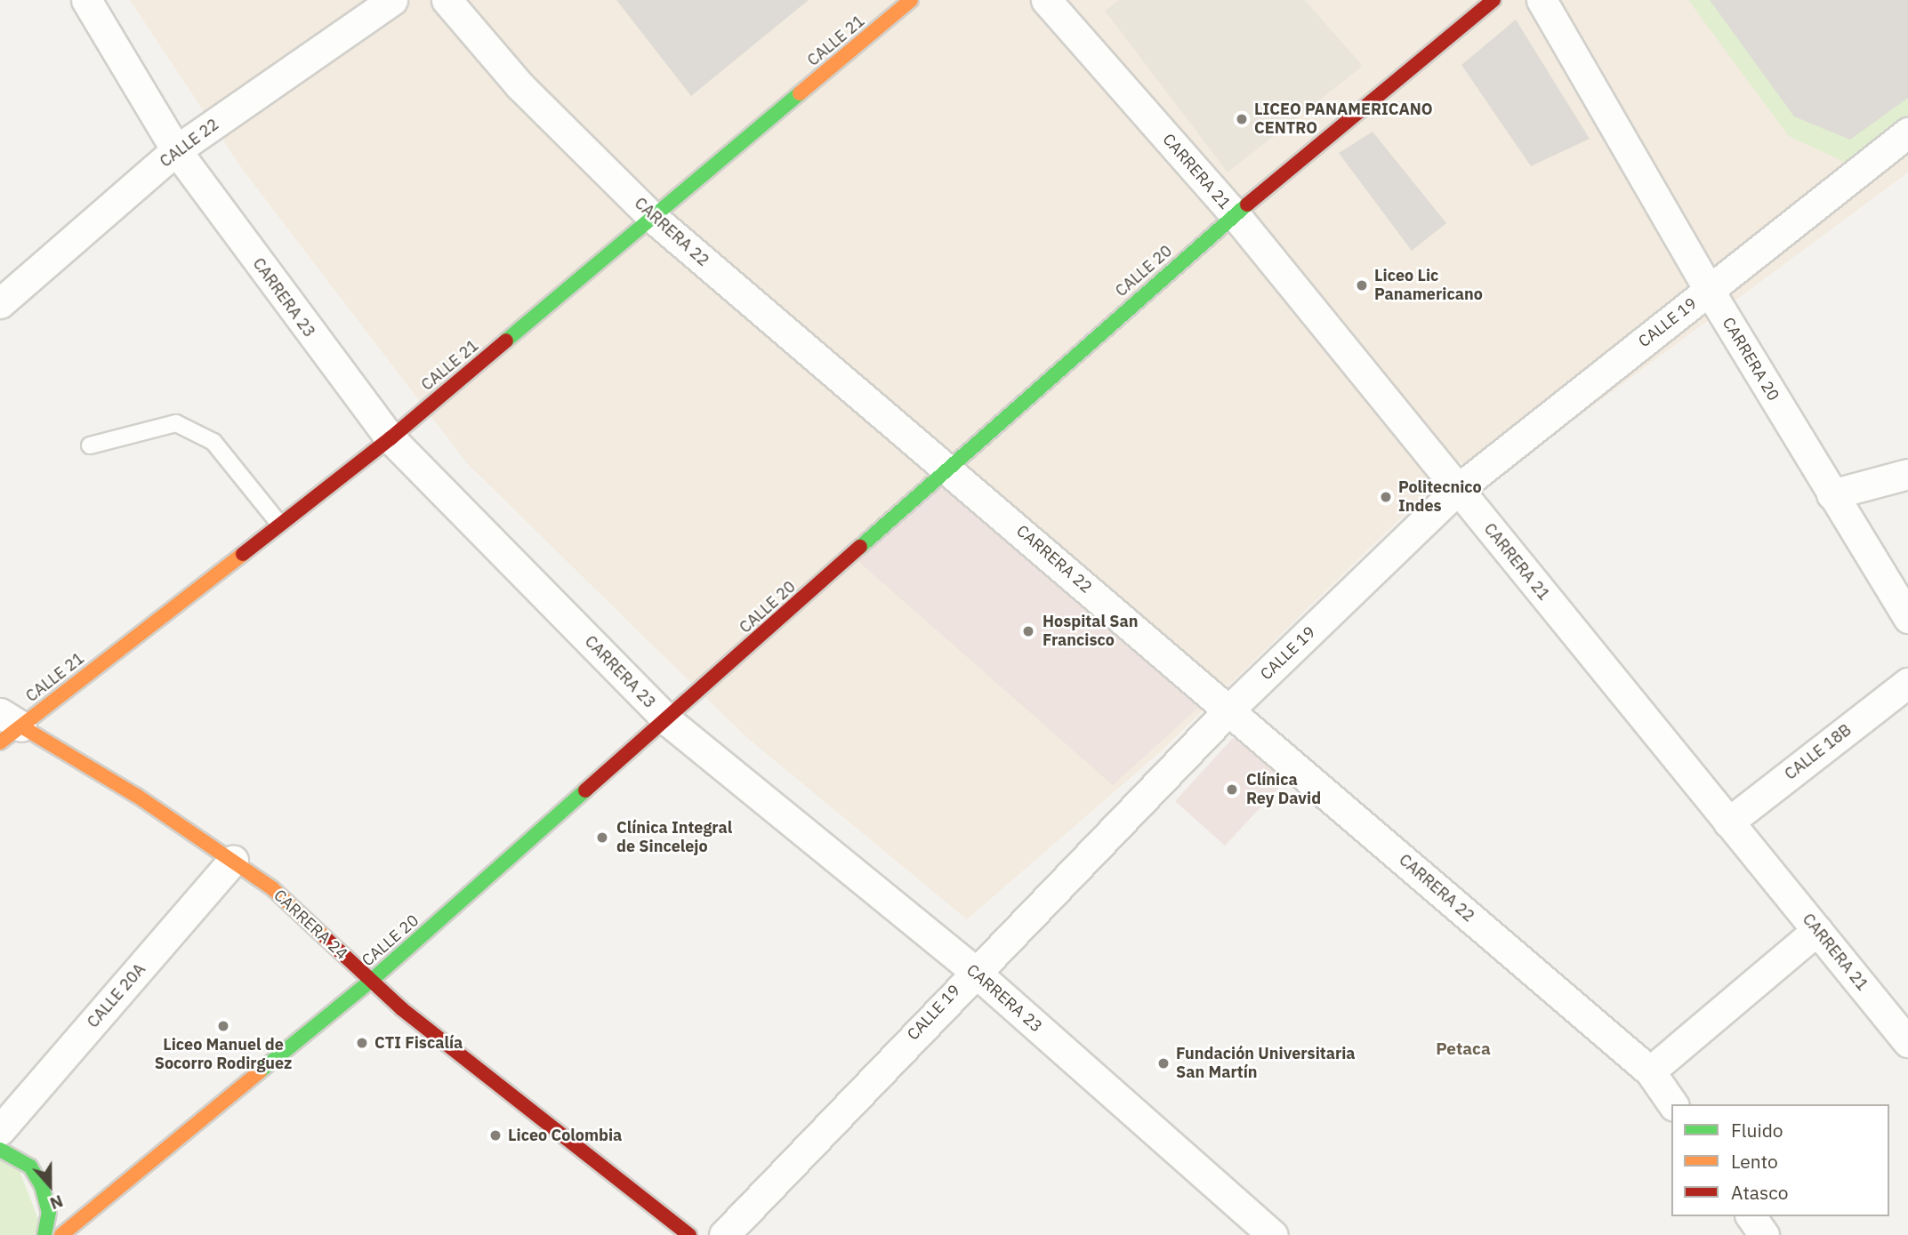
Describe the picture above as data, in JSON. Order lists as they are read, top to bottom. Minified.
{"streets":{"main road":["CALLE 21","CALLE 20","CARRERA 24"],"street":["CALLE 22","CARRERA 21","CARRERA 22","CARRERA 23","CALLE 19","CARRERA 20","CALLE 18B","CALLE 20A"]},"crossings":[["CALLE 21","CARRERA 22"],["CALLE 21","CARRERA 23"],["CALLE 21","CARRERA 24"],["CALLE 22","CARRERA 23"],["CARRERA 21","CALLE 20"],["CARRERA 21","CALLE 19"],["CARRERA 21","CALLE 18B"],["CARRERA 22","CALLE 20"],["CARRERA 22","CALLE 19"],["CALLE 20","CARRERA 23"],["CALLE 20","CARRERA 24"],["CARRERA 23","CALLE 19"],["CALLE 19","CARRERA 20"],["CARRERA 24","CALLE 20A"]],"districts":["Petaca"],"places":["LICEO PANAMERICANO CENTRO","Liceo Lic Panamericano","Politecnico Indes","Hospital San Francisco","Clínica Rey David","Clínica Integral de Sincelejo","Liceo Manuel de Socorro Rodirguez","CTI Fiscalía","Fundación Universitaria San Martín","Liceo Colombia"],"legend":["Fluido","Lento","Atasco"],"north":"bottom"}
